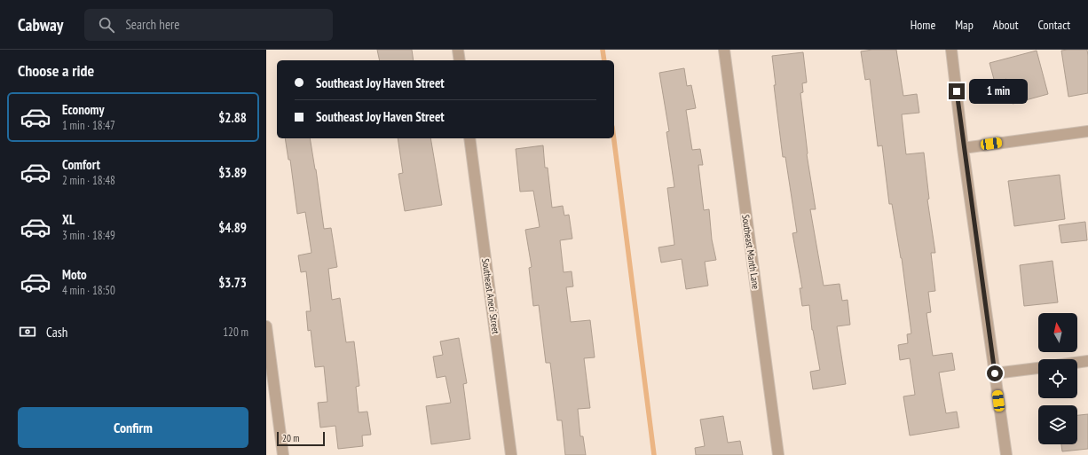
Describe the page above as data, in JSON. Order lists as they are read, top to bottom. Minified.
{"streets":{"street":["Southeast Manth Lane","Southeast Aneci Street"]},"scale_bar":"20 m","north":"top","page":{"header":"Cabway","search":"Search here","nav":["Home","Map","About","Contact"],"heading":"Choose a ride","banner":["Southeast Joy Haven Street","Southeast Joy Haven Street"],"bubble":"1 min","list":[{"name":"Economy","note":"1 min · 18:47","value":"$2.88"},{"name":"Comfort","note":"2 min · 18:48","value":"$3.89"},{"name":"XL","note":"3 min · 18:49","value":"$4.89"},{"name":"Moto","note":"4 min · 18:50","value":"$3.73"}],"pay":["Cash","120 m"],"buttons":"Confirm","scale":"20 m"}}
